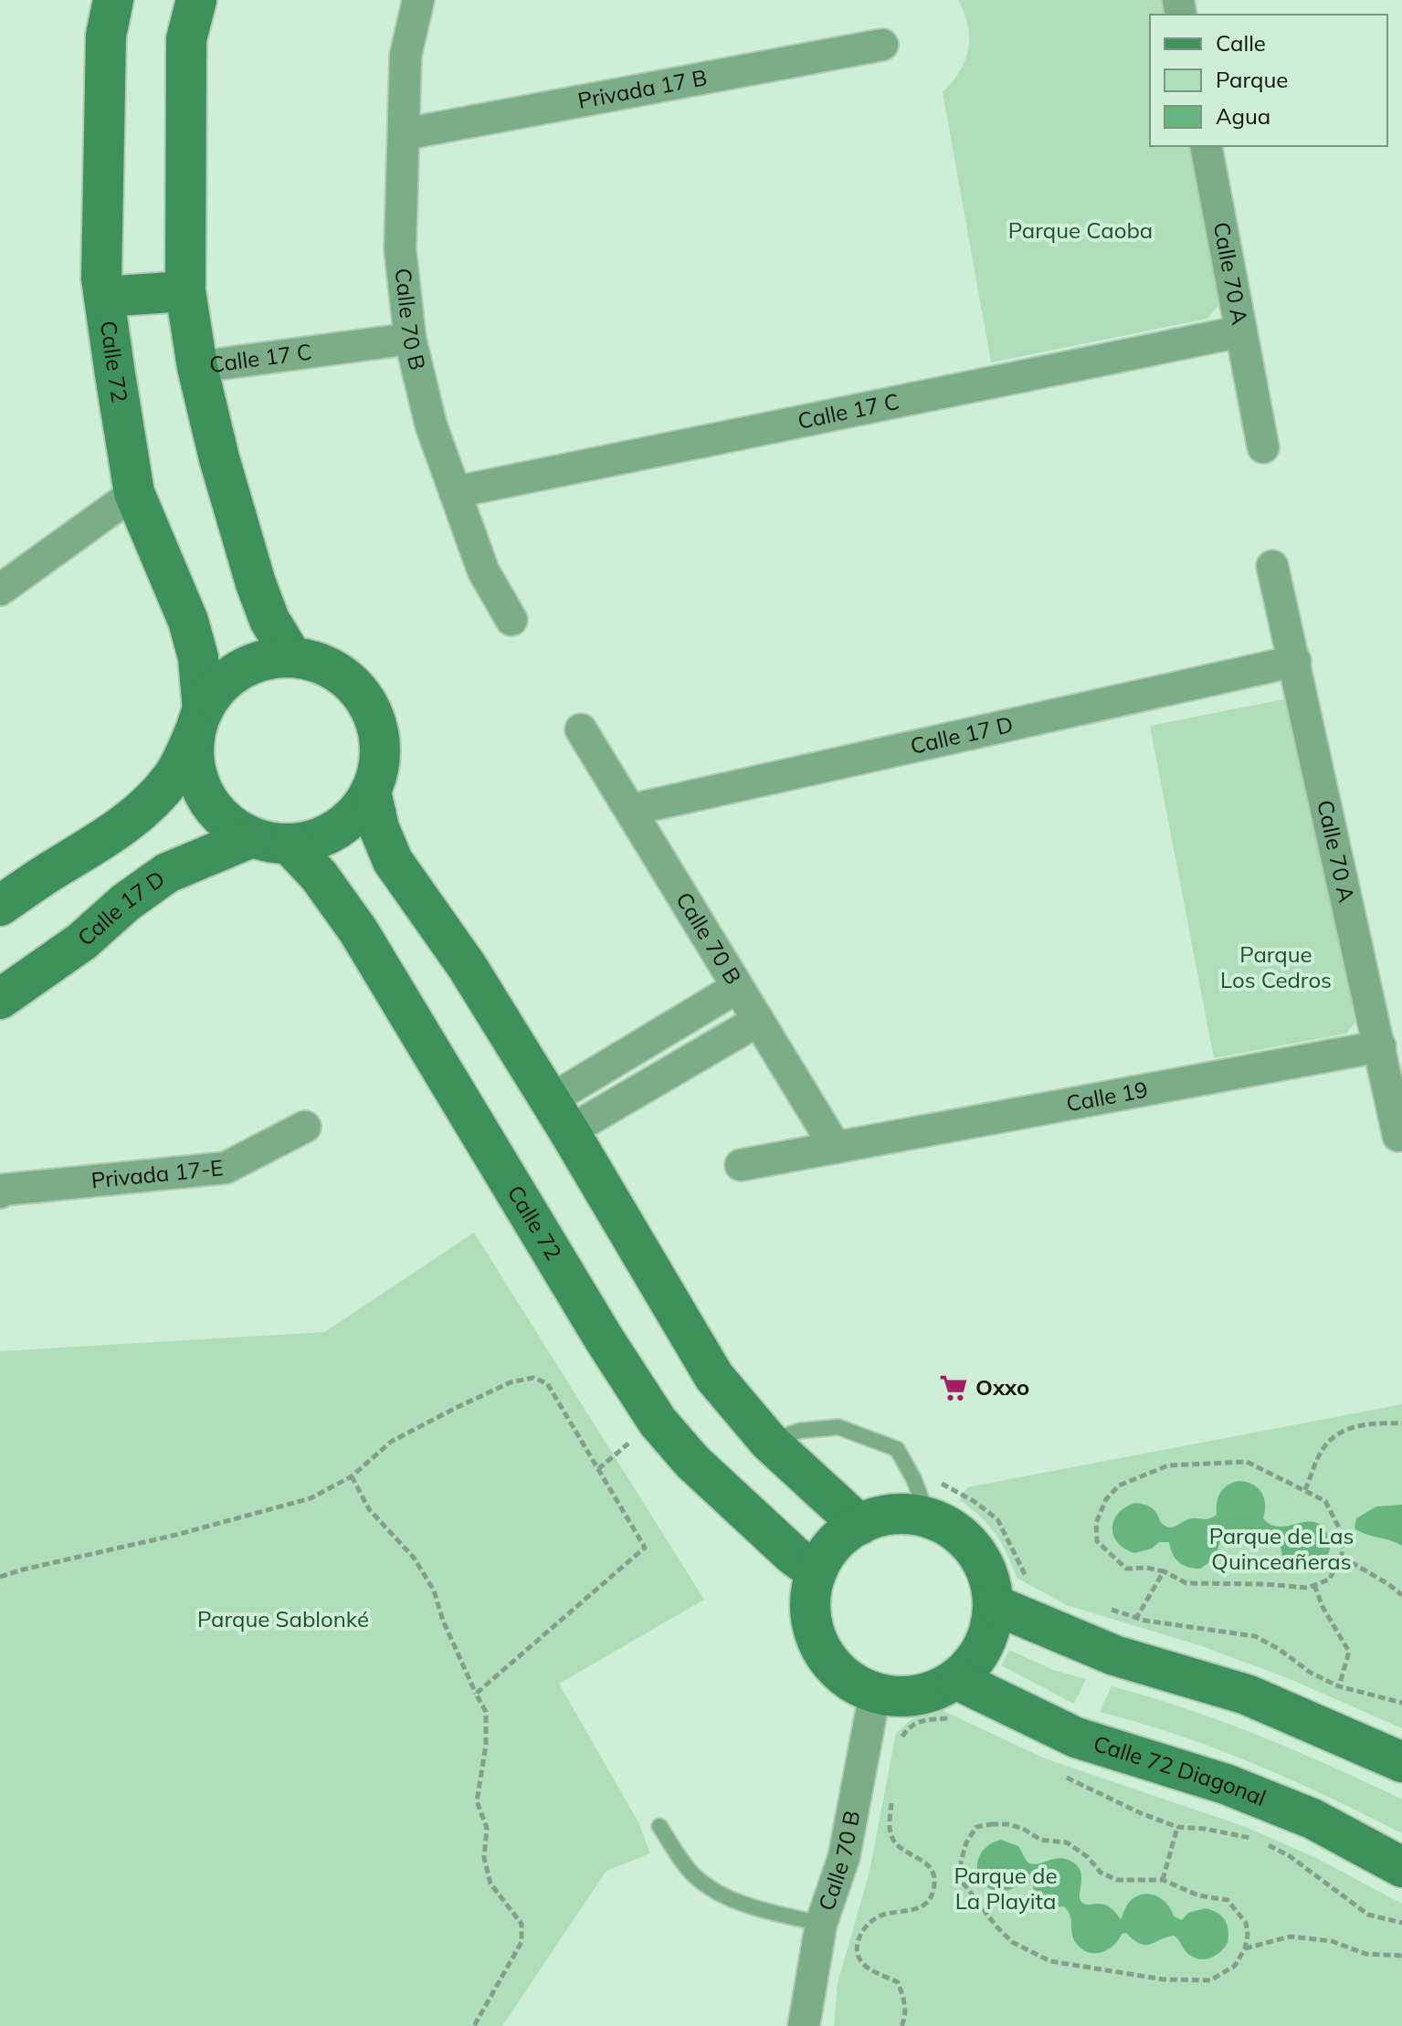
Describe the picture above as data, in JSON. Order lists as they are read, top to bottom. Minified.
{"streets":{"main road":["Calle 72","Calle 17 D","Calle 72 Diagonal"],"street":["Privada 17 B","Calle 70 A","Calle 70 B","Calle 17 C","Calle 19","Privada 17-E"]},"crossings":[["Privada 17 B","Calle 70 B"],["Calle 70 A","Calle 17 C"],["Calle 70 A","Calle 17 D"],["Calle 70 A","Calle 19"],["Calle 70 B","Calle 17 C"],["Calle 70 B","Calle 72"],["Calle 70 B","Calle 17 D"],["Calle 70 B","Calle 19"],["Calle 70 B","Calle 72 Diagonal"],["Calle 72","Calle 17 D"],["Calle 72","Calle 72 Diagonal"]],"parks":["Parque Caoba","Parque Los Cedros","Parque de Las Quinceañeras","Parque Sablonké","Parque de La Playita"],"places":{"supermarket":["Oxxo"]},"legend":["Calle","Parque","Agua"]}
